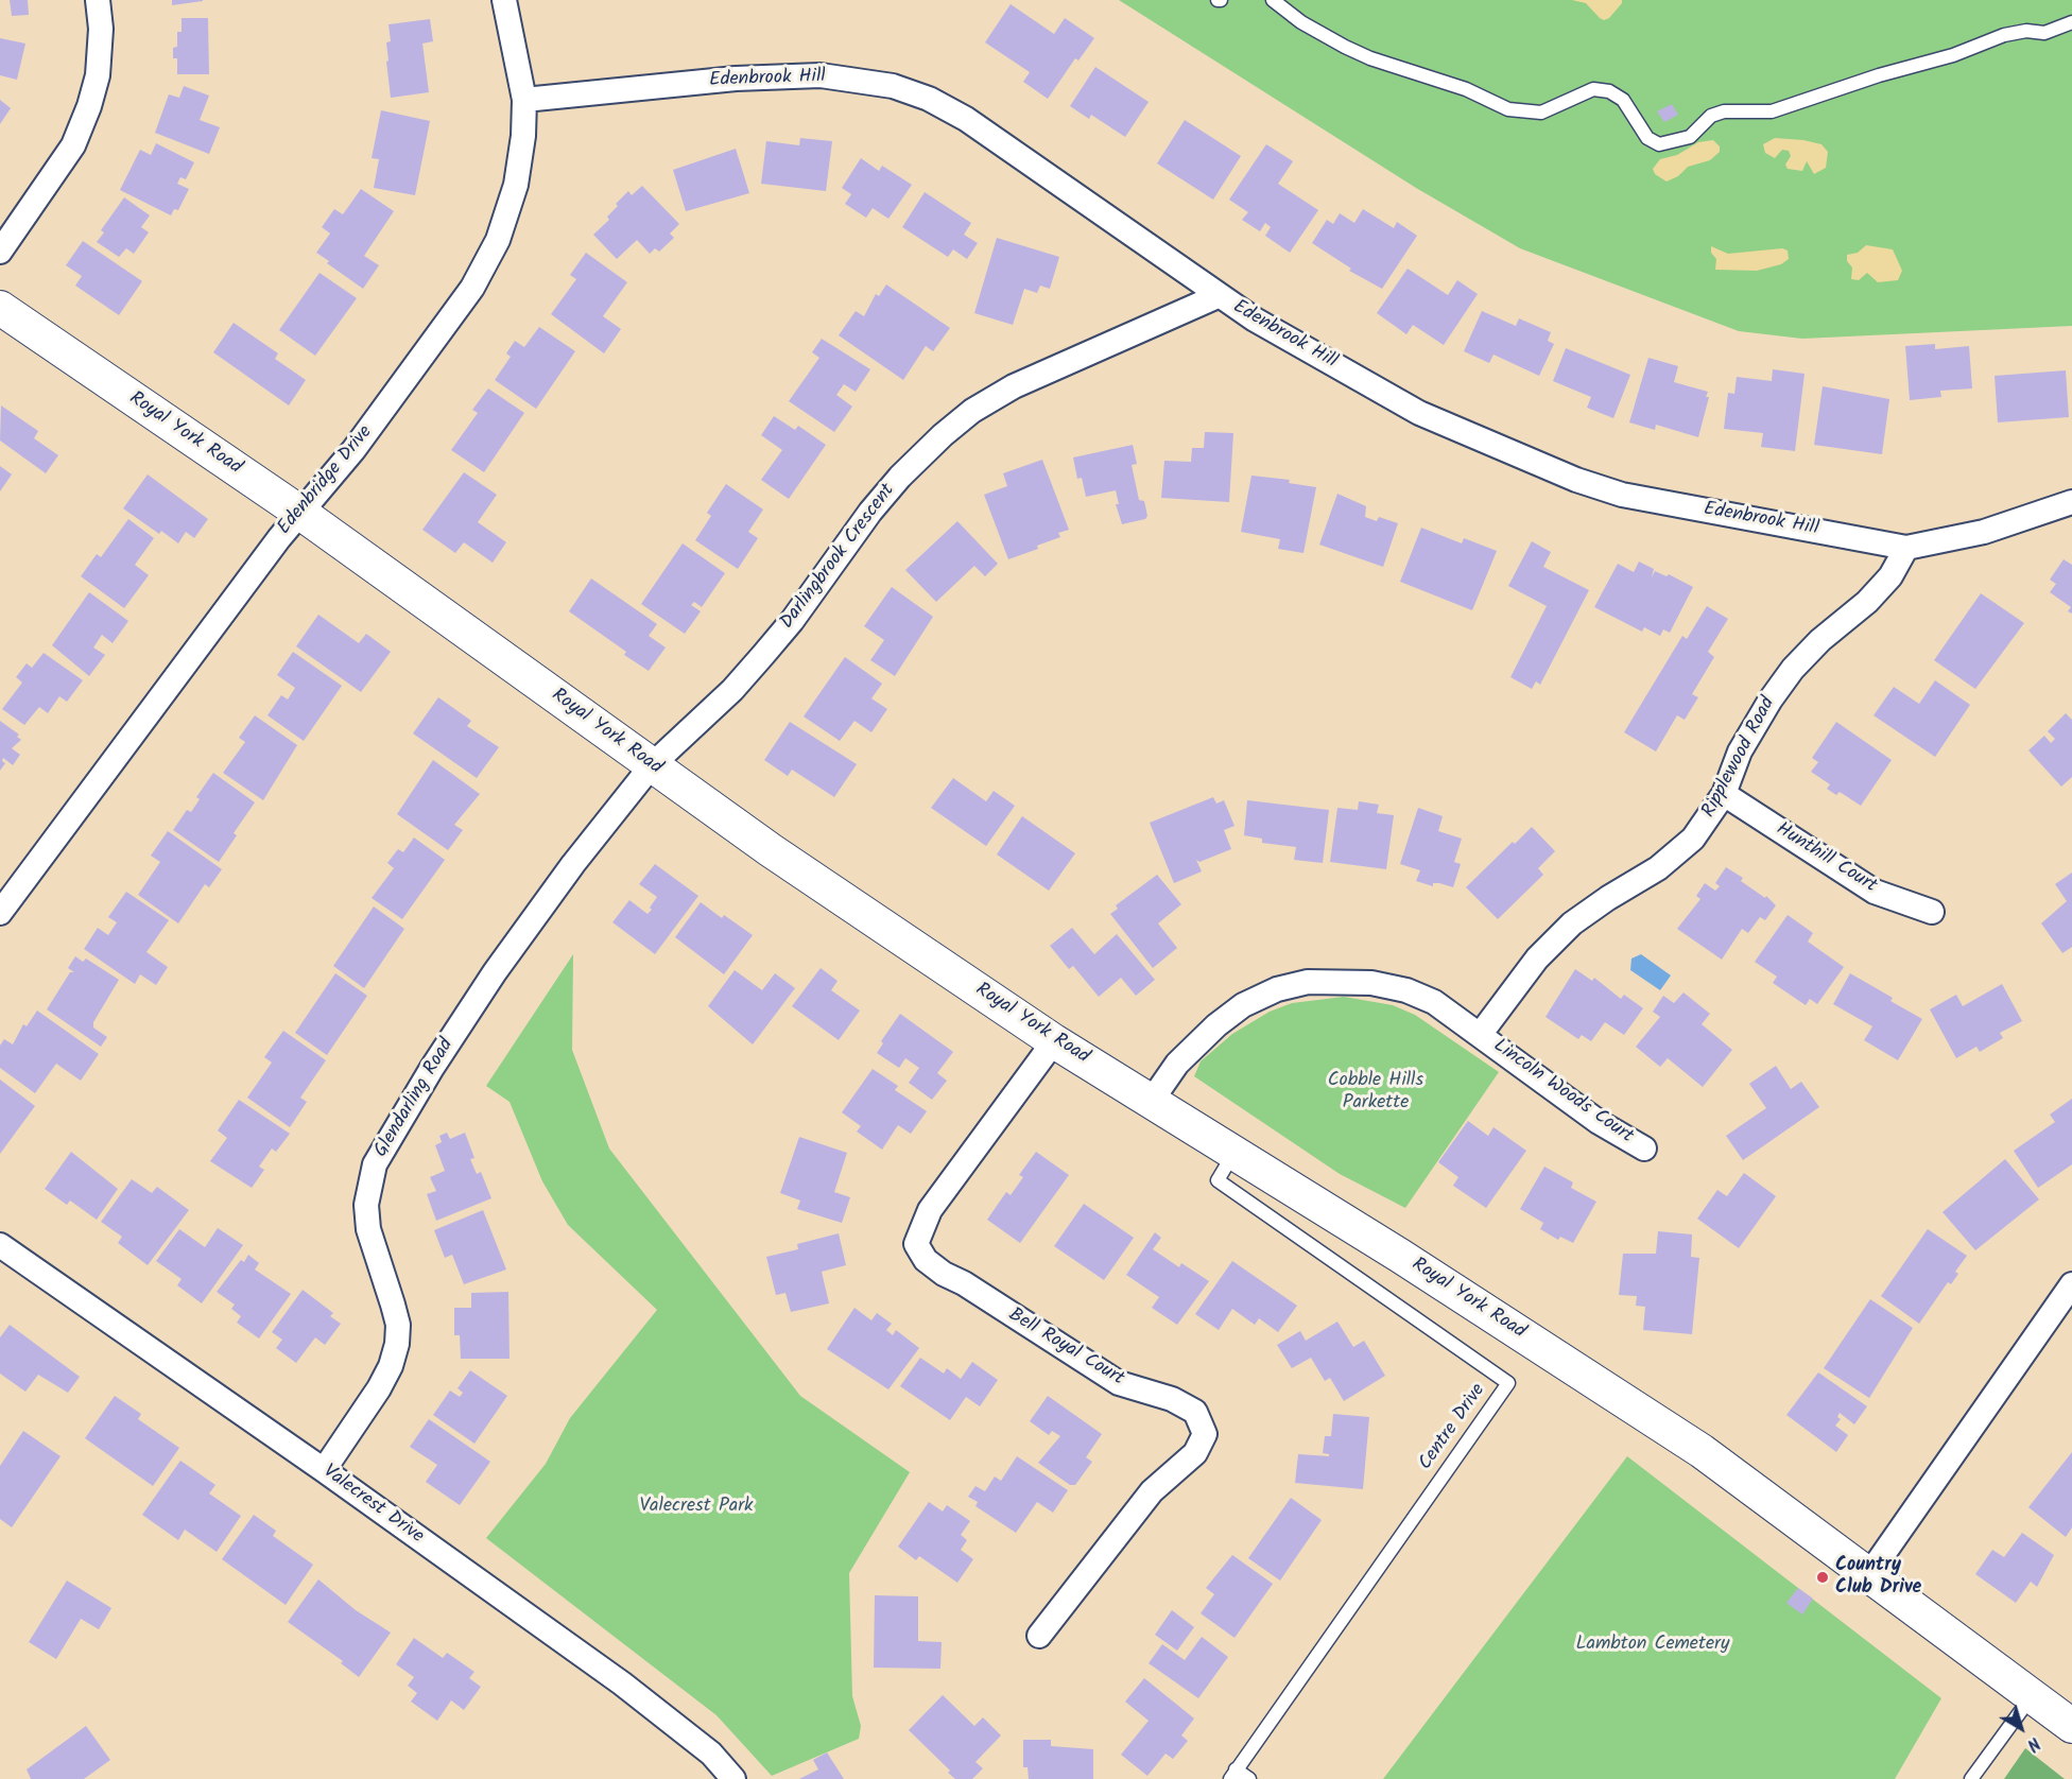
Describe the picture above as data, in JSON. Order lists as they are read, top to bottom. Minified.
{"streets":{"main road":["Royal York Road"],"street":["Edenbrook Hill","Edenbridge Drive","Darlingbrook Crescent","Ripplewood Road","Hunthill Court","Lincoln Woods Court","Glendarling Road","Bell Royal Court","Valecrest Drive"],"lane":["Centre Drive"]},"crossings":[["Edenbrook Hill","Edenbridge Drive"],["Edenbrook Hill","Darlingbrook Crescent"],["Edenbrook Hill","Ripplewood Road"],["Royal York Road","Edenbridge Drive"],["Royal York Road","Darlingbrook Crescent"],["Royal York Road","Lincoln Woods Court"],["Royal York Road","Glendarling Road"],["Royal York Road","Bell Royal Court"],["Royal York Road","Centre Drive"],["Darlingbrook Crescent","Glendarling Road"],["Ripplewood Road","Hunthill Court"],["Ripplewood Road","Lincoln Woods Court"],["Glendarling Road","Valecrest Drive"]],"parks":["Cobble Hills Parkette","Valecrest Park","Lambton Cemetery"],"places":["Country Club Drive"],"north":"bottom right"}
